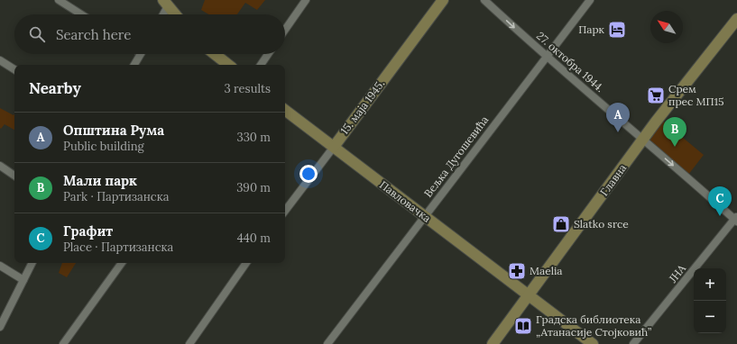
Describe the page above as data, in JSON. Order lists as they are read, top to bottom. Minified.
{"streets":{"street":["27. октобра 1944.","15. маја 1945.","Вељка Дугошевића","Главна","Павловачка","ЈНА"]},"crossings":[["27. октобра 1944.","Вељка Дугошевића"],["27. октобра 1944.","Главна"],["27. октобра 1944.","ЈНА"],["15. маја 1945.","Павловачка"],["Вељка Дугошевића","Павловачка"],["Главна","Павловачка"]],"one_way":["27. октобра 1944."],"places":{"hotel":["Парк"],"supermarket":["Срем прес МП15"],"shop":["Slatko srce"],"pharmacy":["Maelia"],"library":["Градска библиотека „Атанасије Стојковић”"]},"north":"top left","page":{"search":"Search here","heading":["Nearby","3 results"],"pins":["A","B","C"],"list":[{"mark":"A","name":"Општина Рума","note":"Public building","value":"330 m"},{"mark":"B","name":"Мали парк","note":"Park · Партизанска","value":"390 m"},{"mark":"C","name":"Графит","note":"Place · Партизанска","value":"440 m"}],"map_buttons":["+","−"]}}
